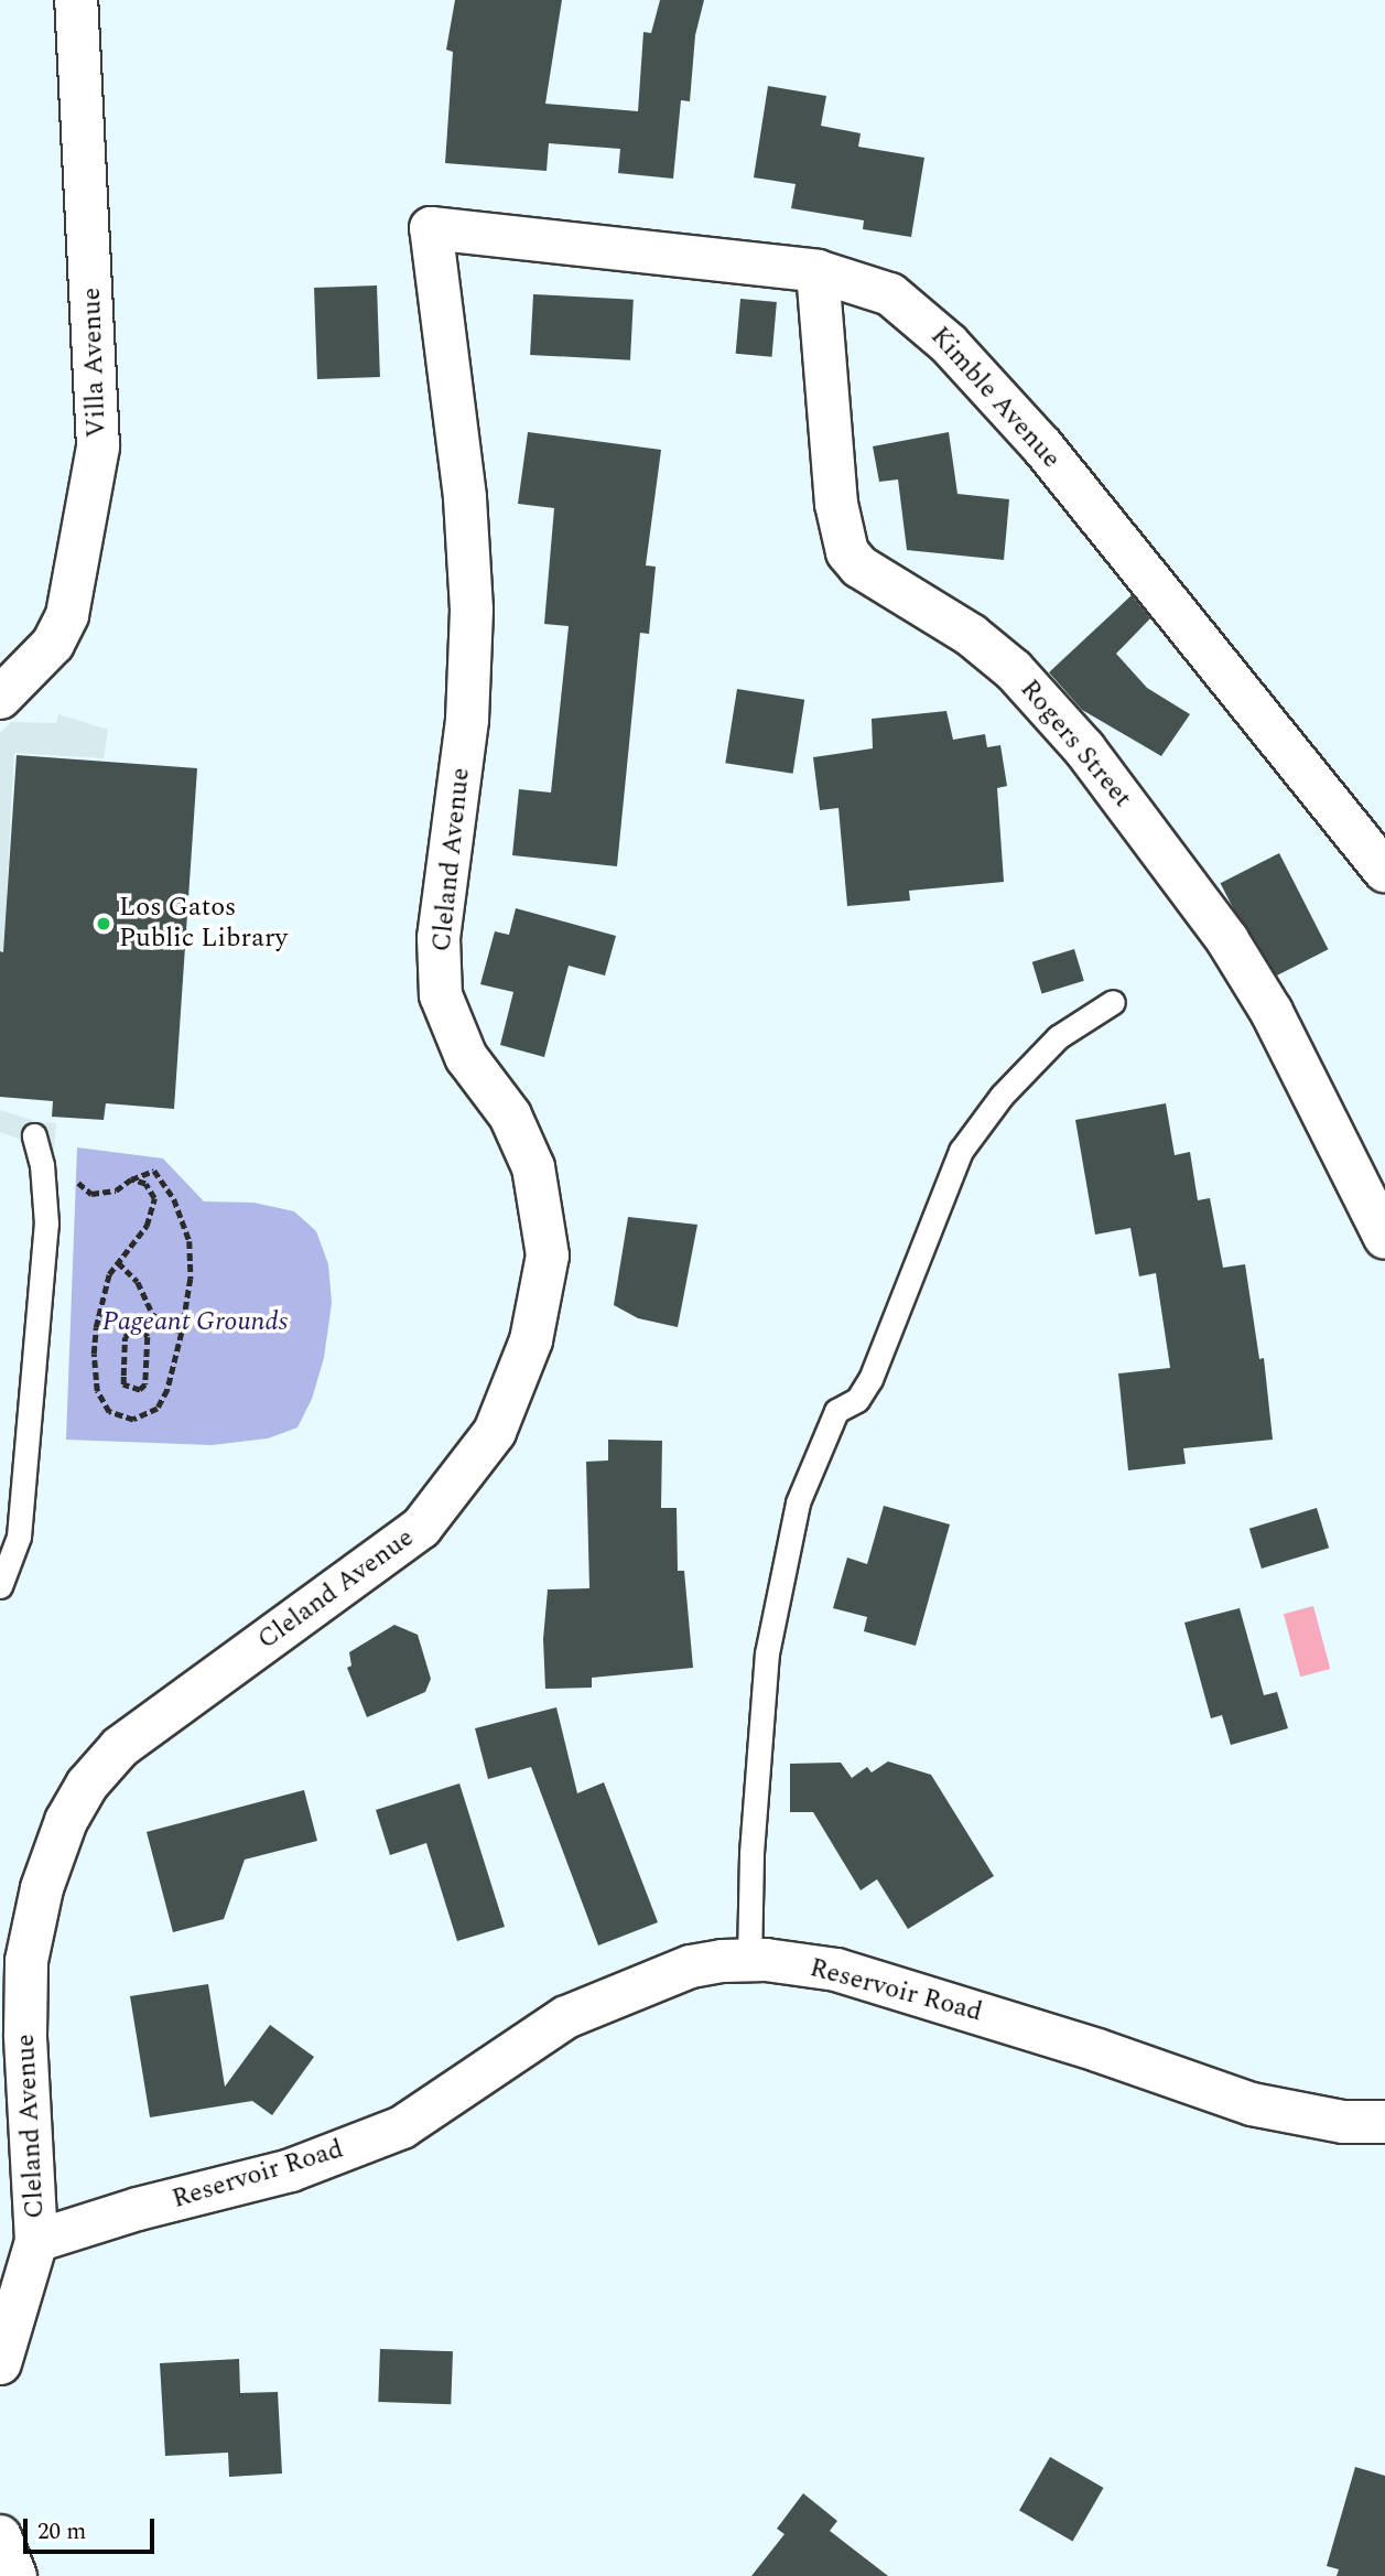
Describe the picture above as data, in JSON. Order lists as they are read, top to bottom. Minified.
{"streets":{"street":["Villa Avenue","Kimble Avenue","Rogers Street","Cleland Avenue","Reservoir Road"]},"crossings":[["Kimble Avenue","Rogers Street"],["Kimble Avenue","Cleland Avenue"],["Cleland Avenue","Reservoir Road"]],"parks":["Pageant Grounds"],"places":["Los Gatos Public Library"],"scale_bar":"20 m"}
